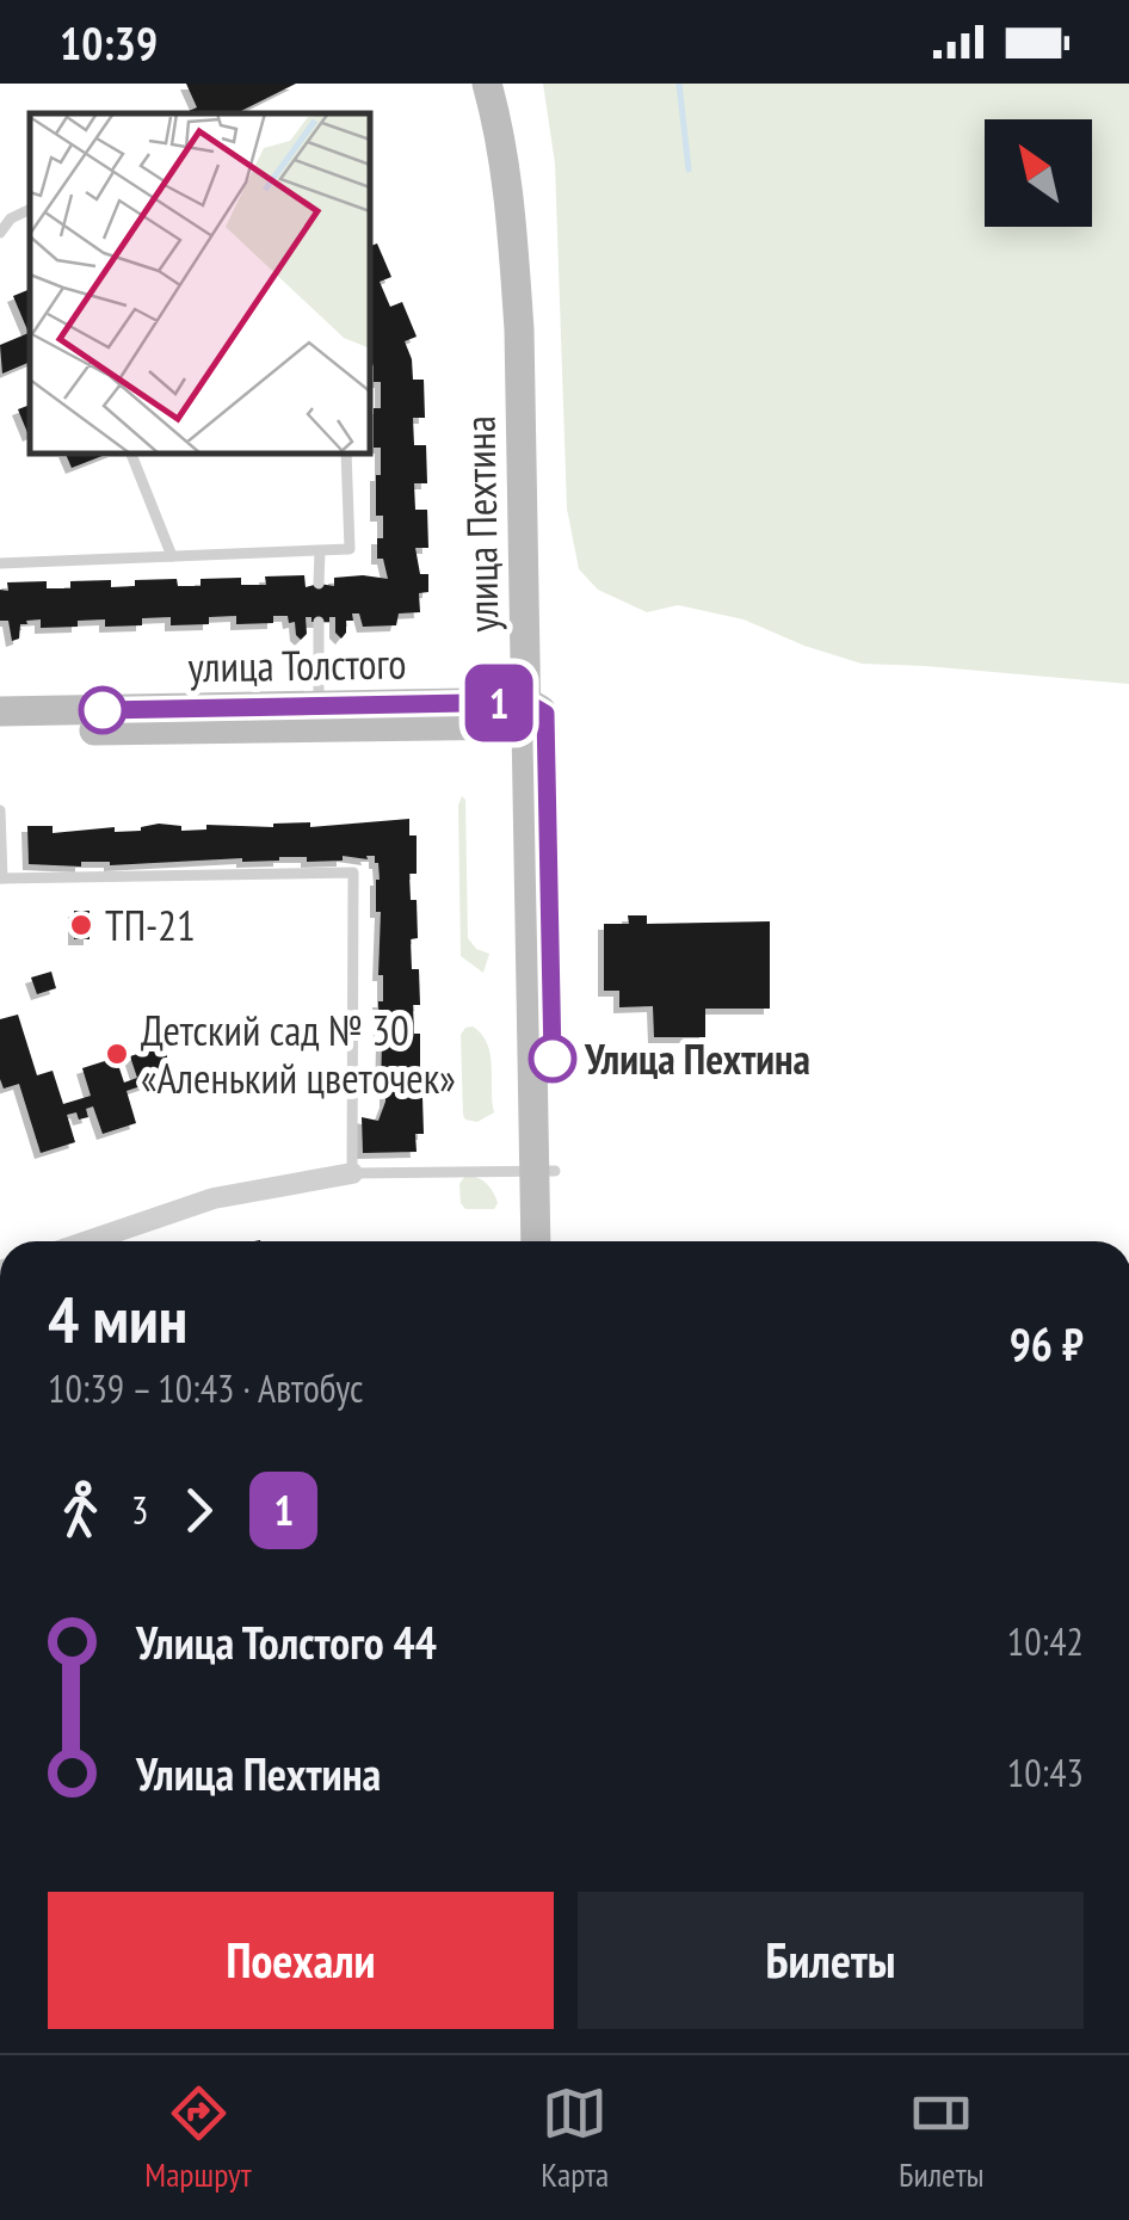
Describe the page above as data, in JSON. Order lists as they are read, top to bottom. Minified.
{"streets":{"street":["улица Пехтина","улица Толстого"]},"crossings":[["улица Пехтина","улица Толстого"]],"places":["ТП-21","Детский сад № 30 «Аленький цветочек»","Улица Пехтина"],"lines":["bus line 1"],"north":"top left","page":{"status":"10:39","on_map":"1","heading":["4 мин","10:39 – 10:43 · Автобус","96 ₽"],"legs":["3","1"],"list":[{"name":"Улица Толстого 44","value":"10:42"},{"name":"Улица Пехтина","value":"10:43"}],"buttons":["Поехали","Билеты"],"tabs":["Маршрут","Карта","Билеты"]}}
